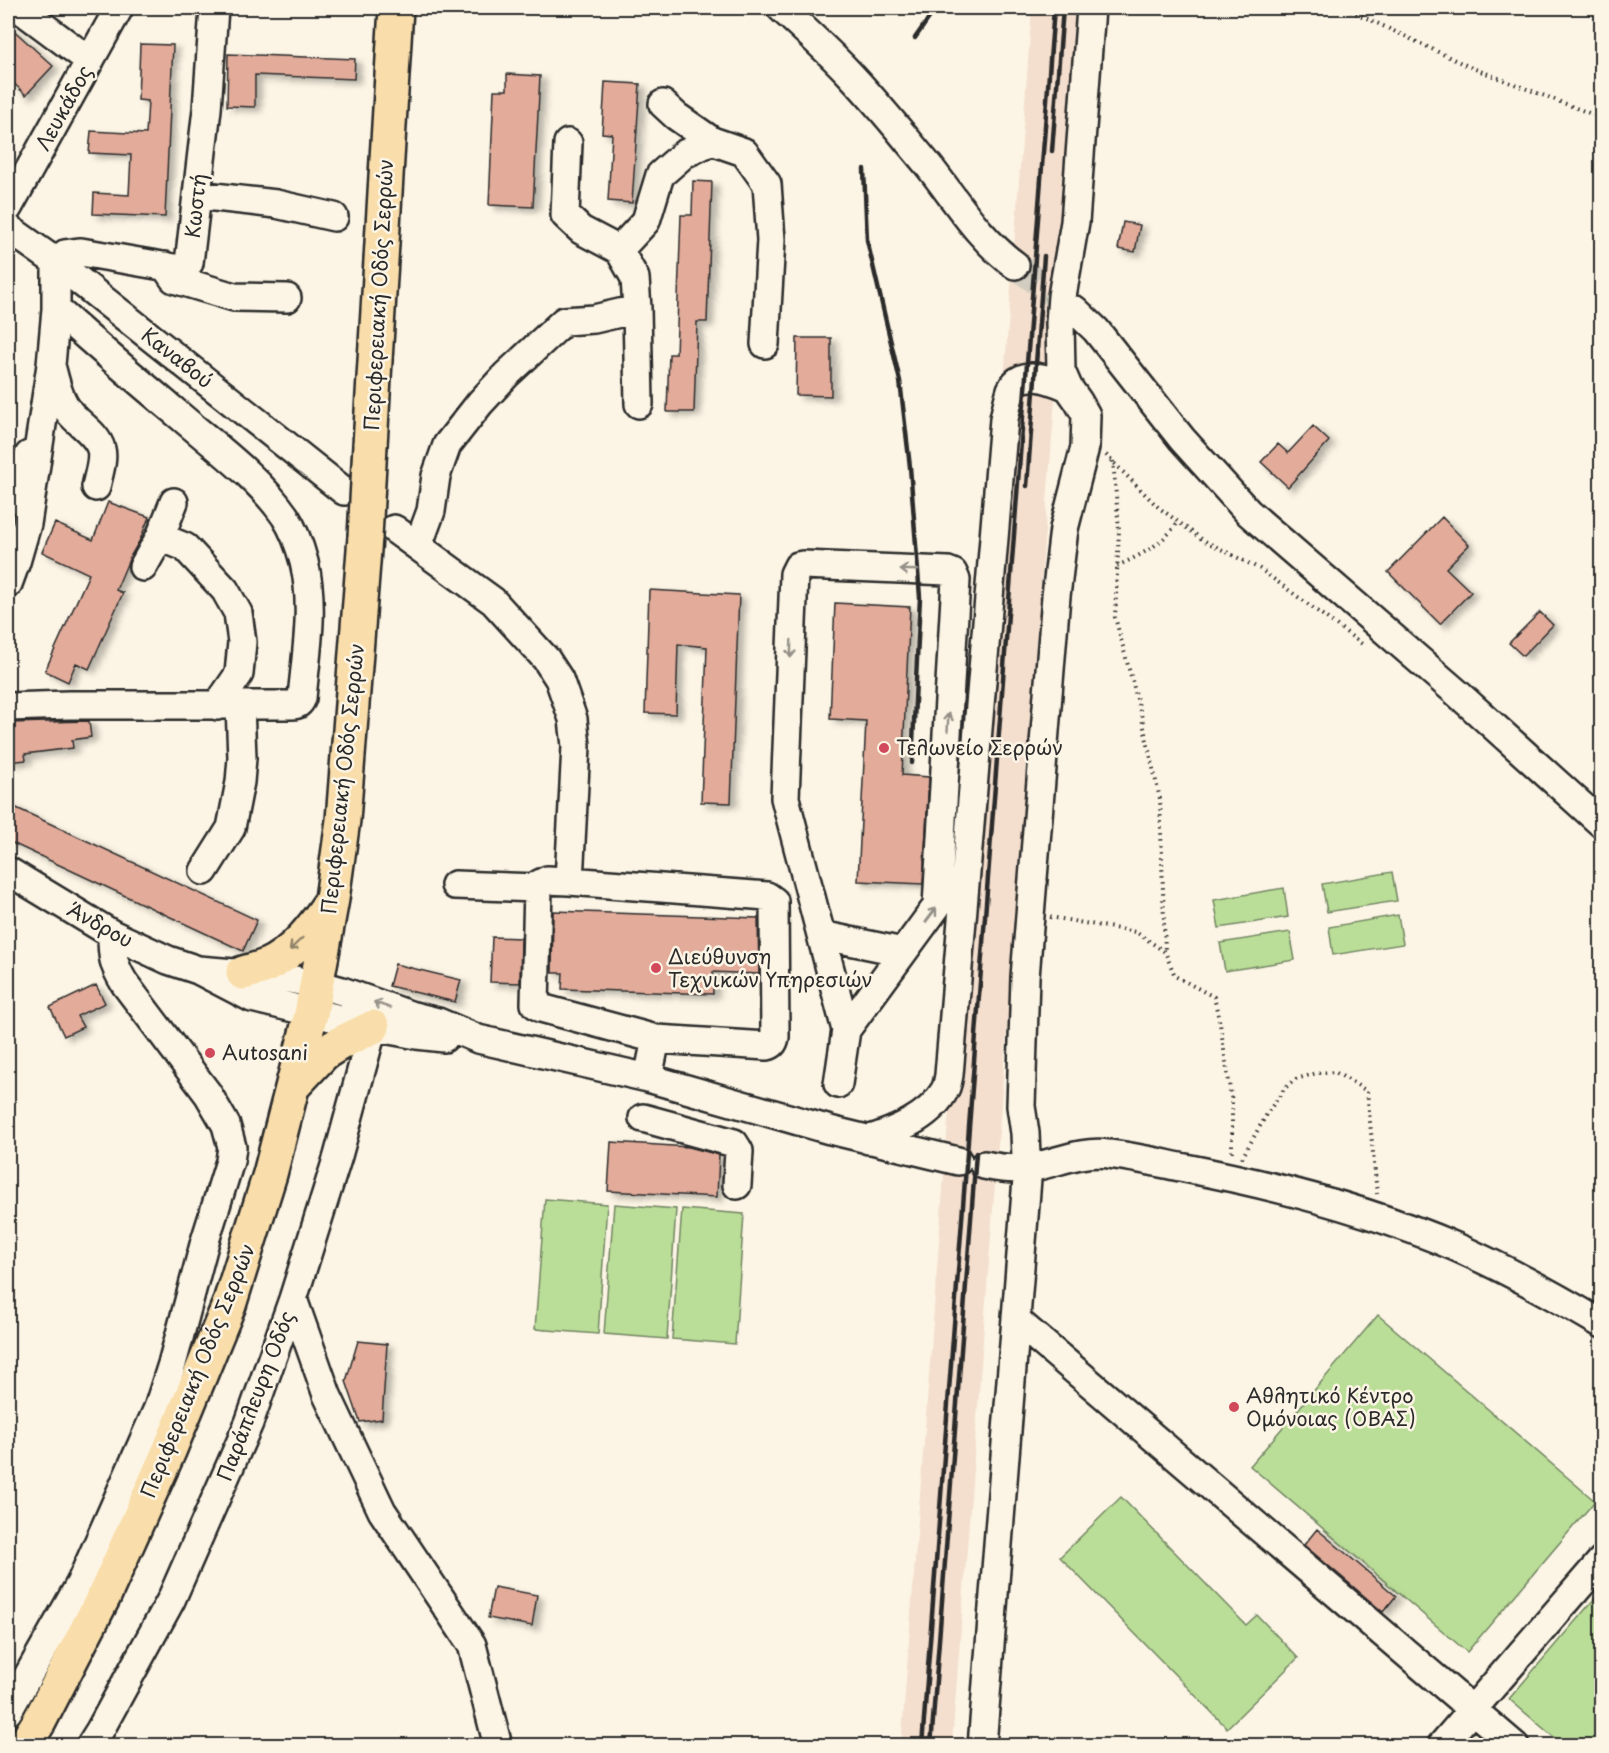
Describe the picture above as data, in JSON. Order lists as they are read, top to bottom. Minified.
{"streets":{"main road":["Περιφερειακή Οδός Σερρών"],"street":["Λευκάδος","Κωστή","Καναβού","Άνδρου","Παράπλευρη Οδός"]},"crossings":[["Κωστή","Καναβού"]],"places":["Τελωνείο Σερρών","Διεύθυνση Τεχνικών Υπηρεσιών","Autosani","Αθλητικό Κέντρο Ομόνοιας (ΟΒΑΣ)"]}
